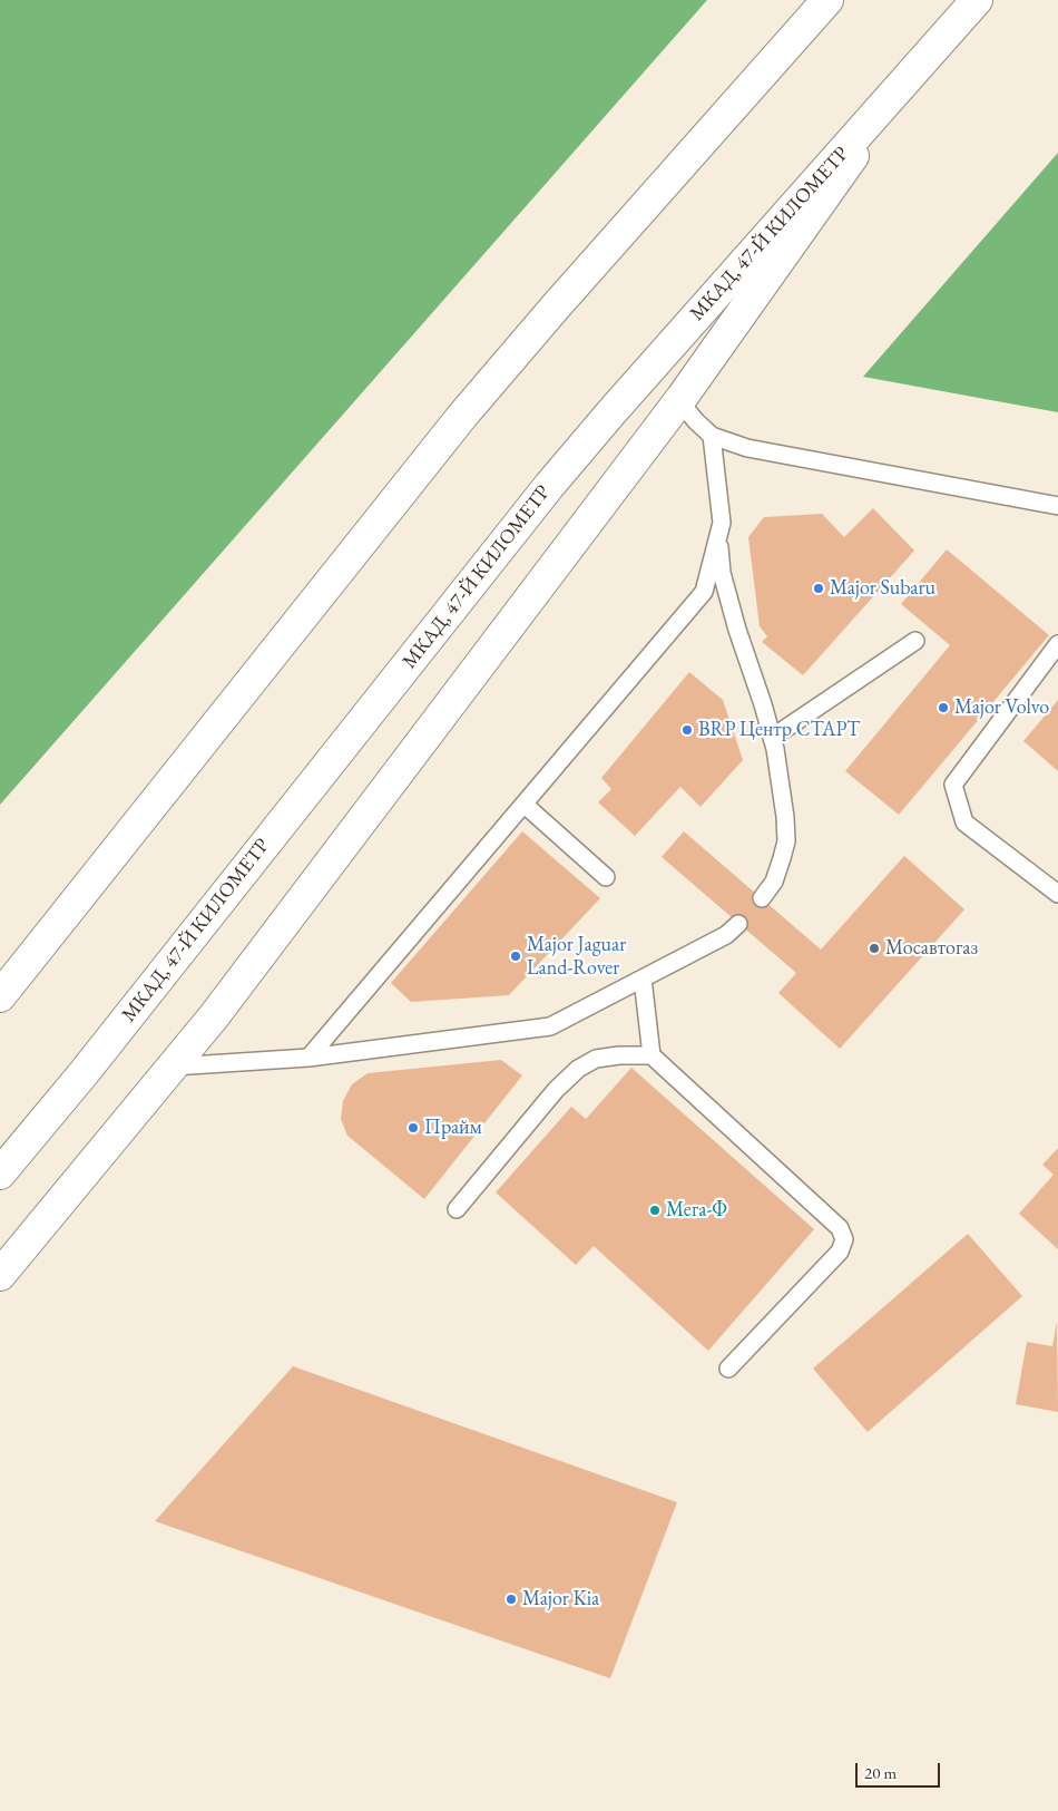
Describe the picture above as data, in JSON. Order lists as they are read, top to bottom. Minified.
{"streets":{"main road":["МКАД, 47-Й КИЛОМЕТР"]},"places":["Major Subaru","Major Volvo","BRP Центр СТАРТ","Мосавтогаз","Major Jaguar Land-Rover","Прайм","Мега-Ф","Major Kia"],"scale_bar":"20 m"}
